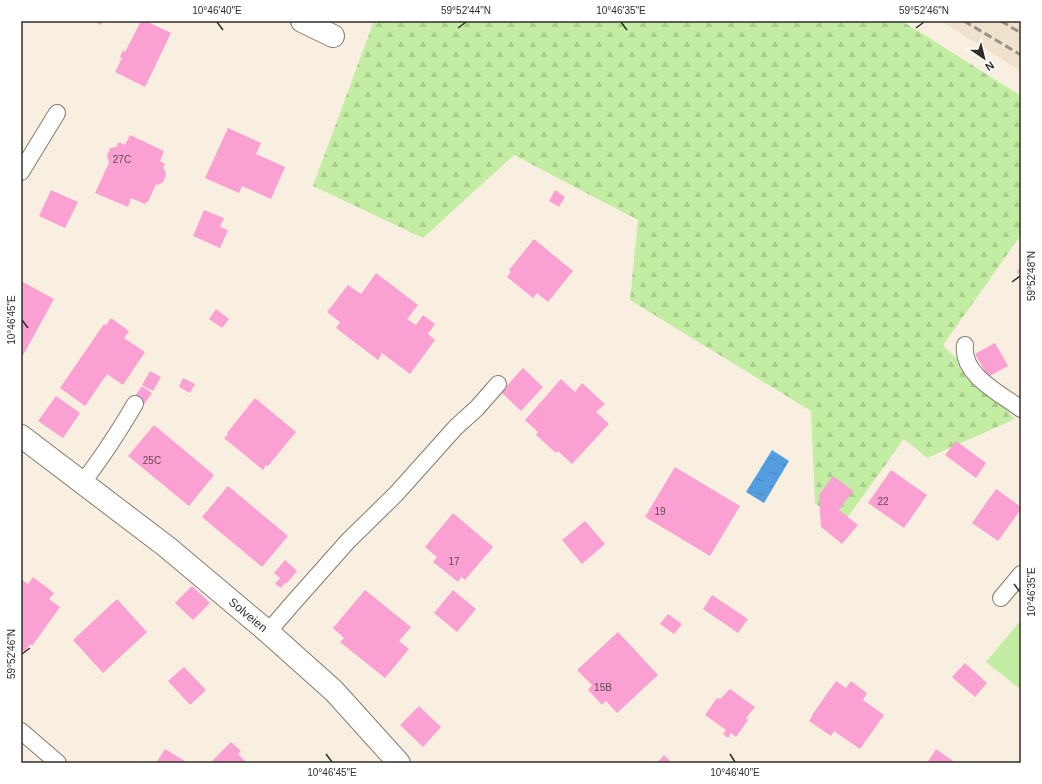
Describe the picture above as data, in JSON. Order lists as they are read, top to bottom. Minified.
{"streets":{"street":["Solveien"]},"house_numbers":["27C","25C","22","19","17","15B"],"north":"bottom right","coordinates":["10°46'40\"E","59°52'44\"N","10°46'35\"E","59°52'46\"N","59°52'48\"N","10°46'45\"E"]}
